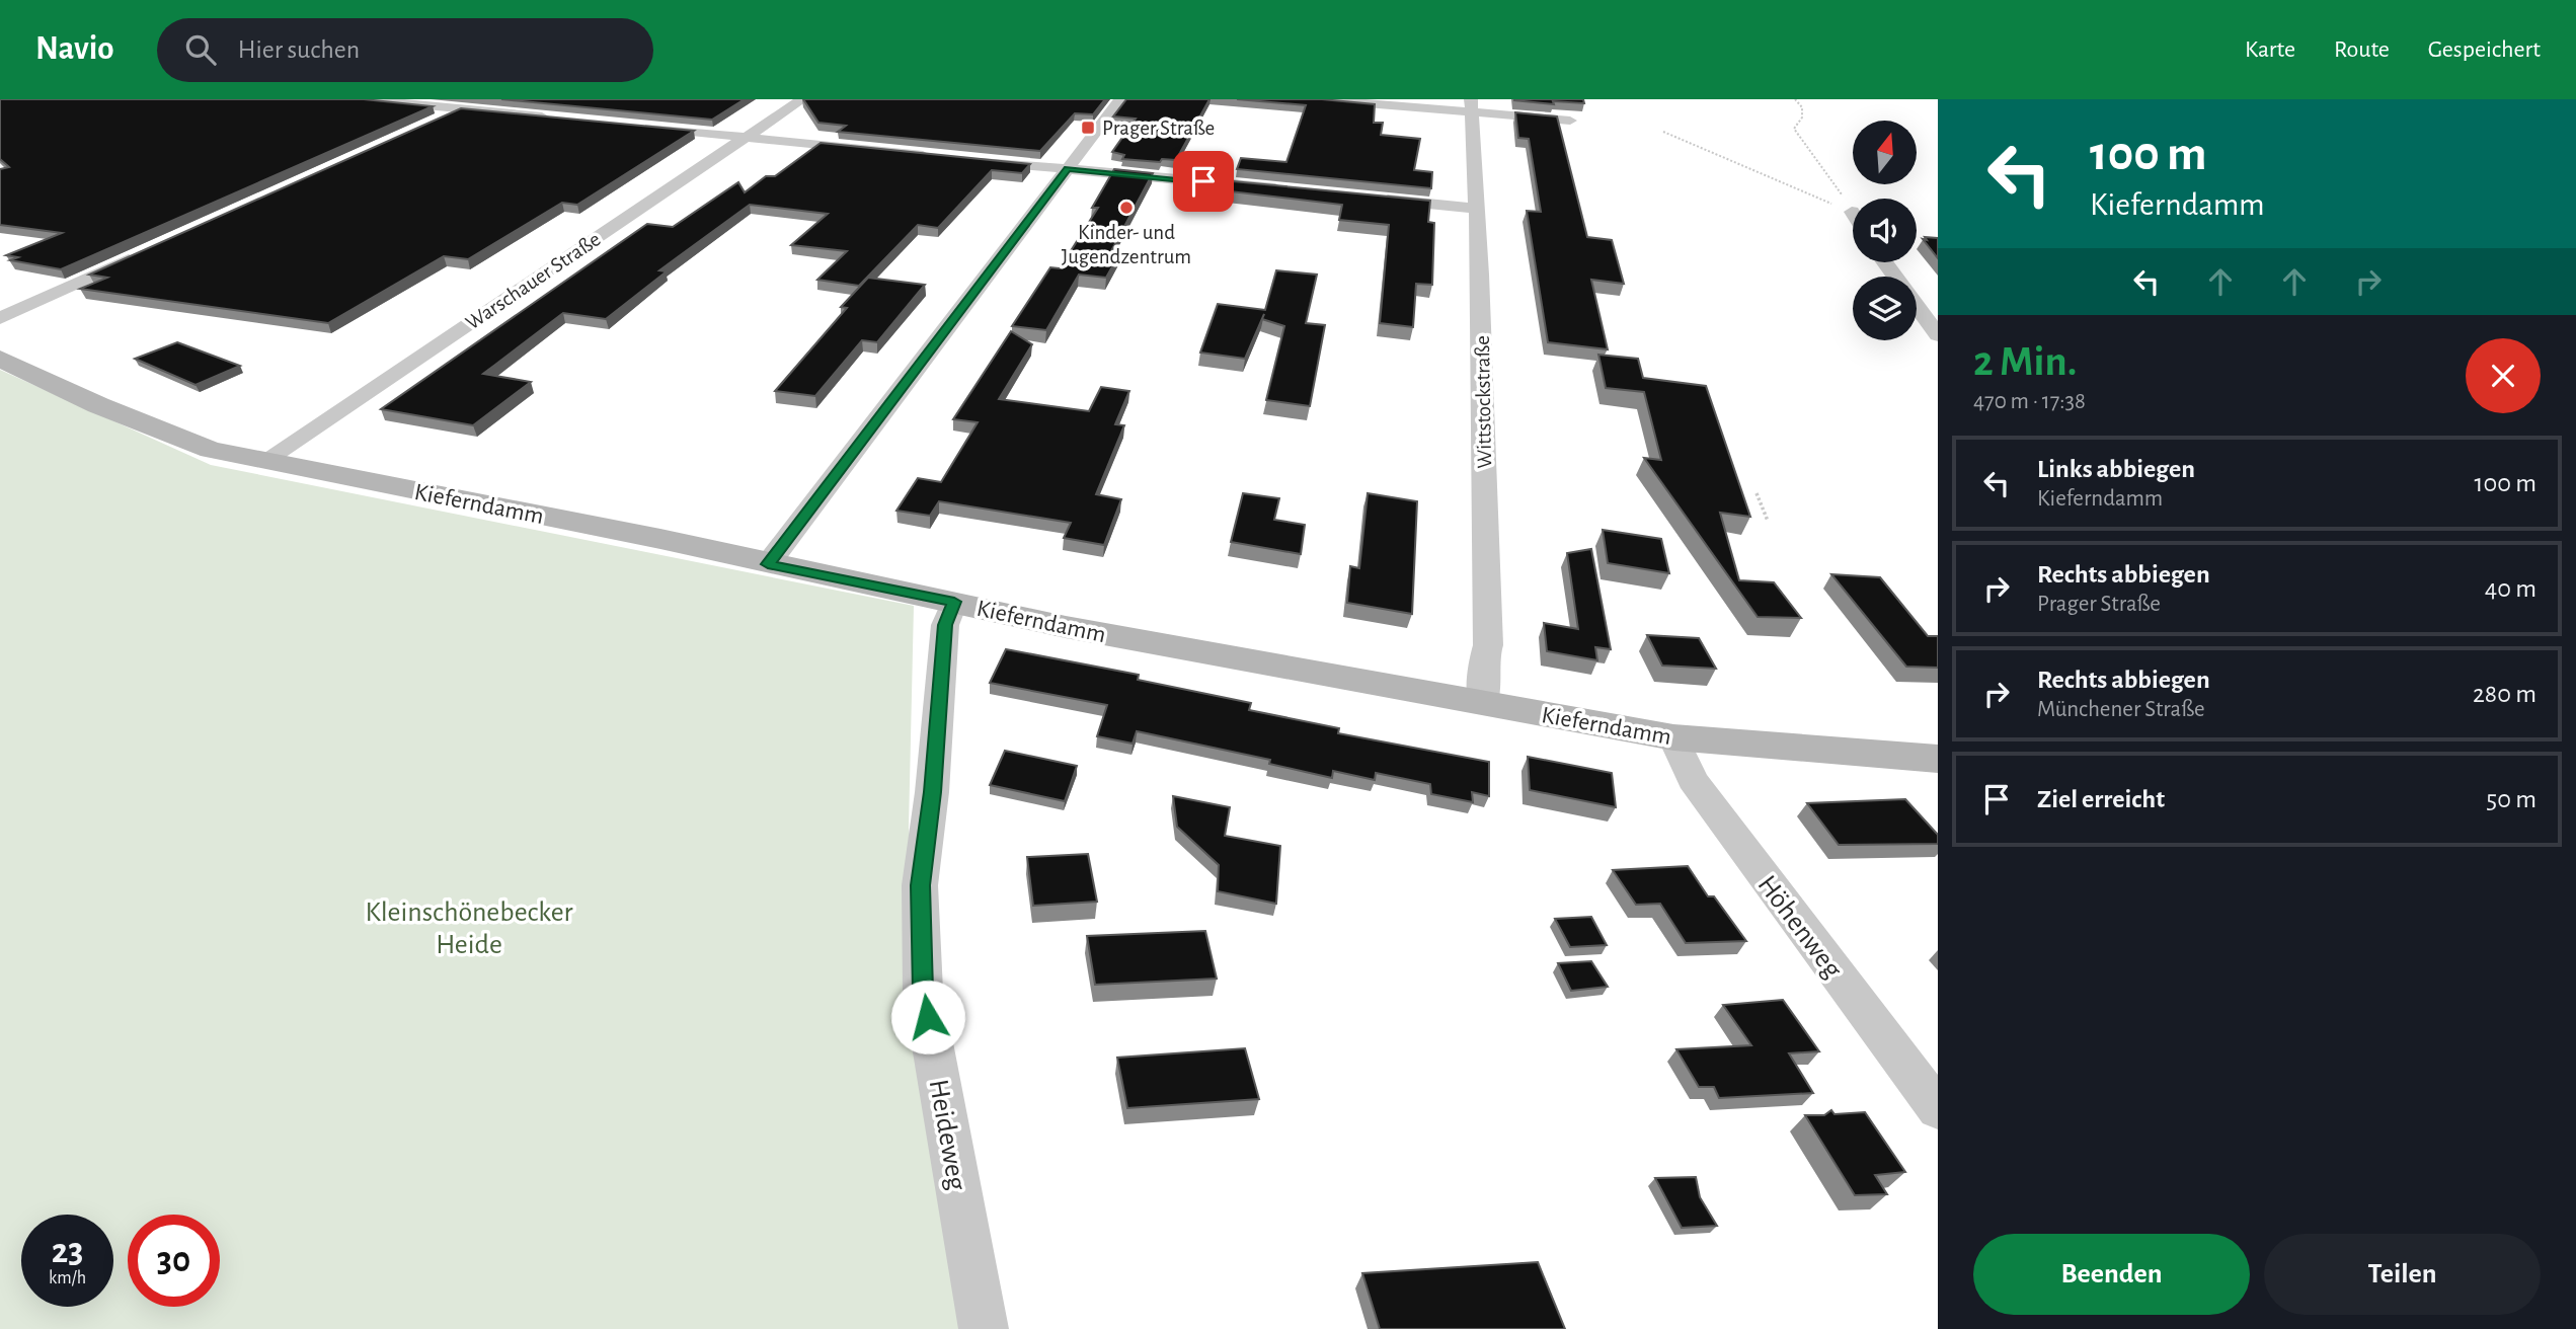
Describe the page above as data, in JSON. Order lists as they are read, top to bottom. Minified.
{"streets":{"street":["Warschauer Straße","Wittstockstraße","Kieferndamm","Höhenweg","Heideweg"]},"crossings":[["Warschauer Straße","Kieferndamm"],["Wittstockstraße","Kieferndamm"],["Kieferndamm","Höhenweg"],["Kieferndamm","Heideweg"]],"parks":["Kleinschönebecker Heide"],"places":{"transit":["Prager Straße"],"other":["Kinder- und Jugendzentrum"]},"north":"top","page":{"header":"Navio","search":"Hier suchen","nav":["Karte","Route","Gespeichert"],"turn":["100 m","Kieferndamm"],"heading":["2 Min.","470 m · 17:38"],"list":[{"name":"Links abbiegen","note":"Kieferndamm","value":"100 m"},{"name":"Rechts abbiegen","note":"Prager Straße","value":"40 m"},{"name":"Rechts abbiegen","note":"Münchener Straße","value":"280 m"},{"name":"Ziel erreicht","value":"50 m"}],"speed":"23 km/h","limit":"30","buttons":["Beenden","Teilen"]}}
